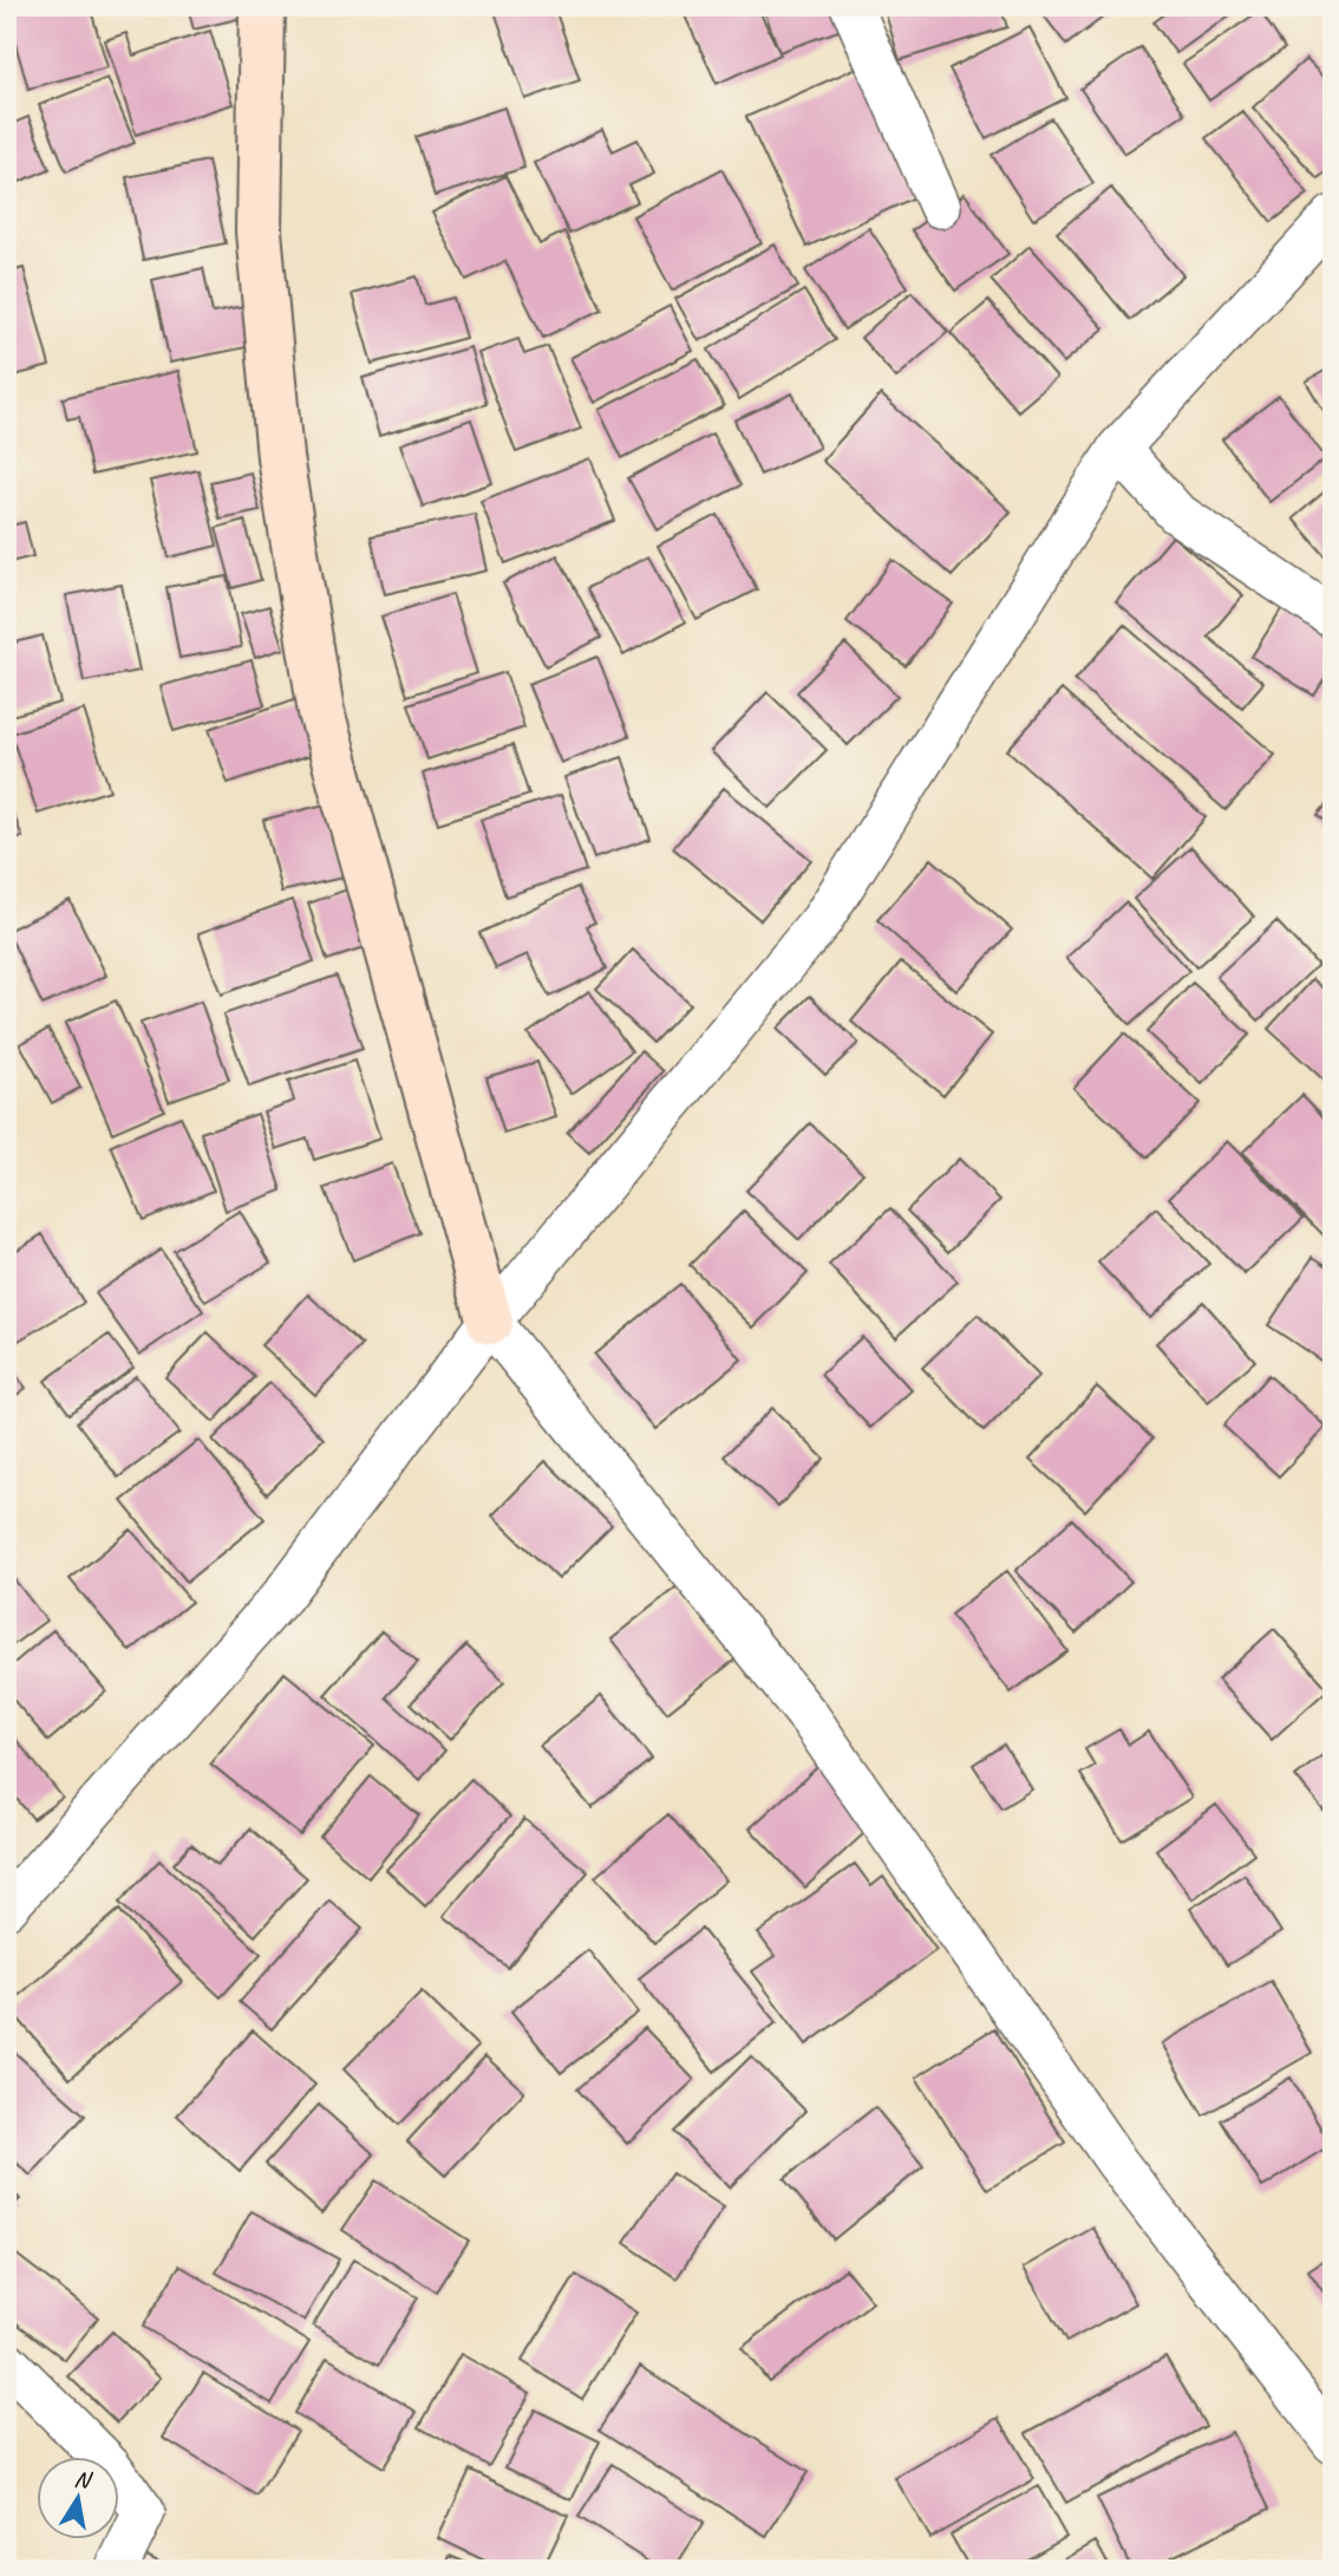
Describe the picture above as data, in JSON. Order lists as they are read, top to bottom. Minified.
{"north":"top"}
